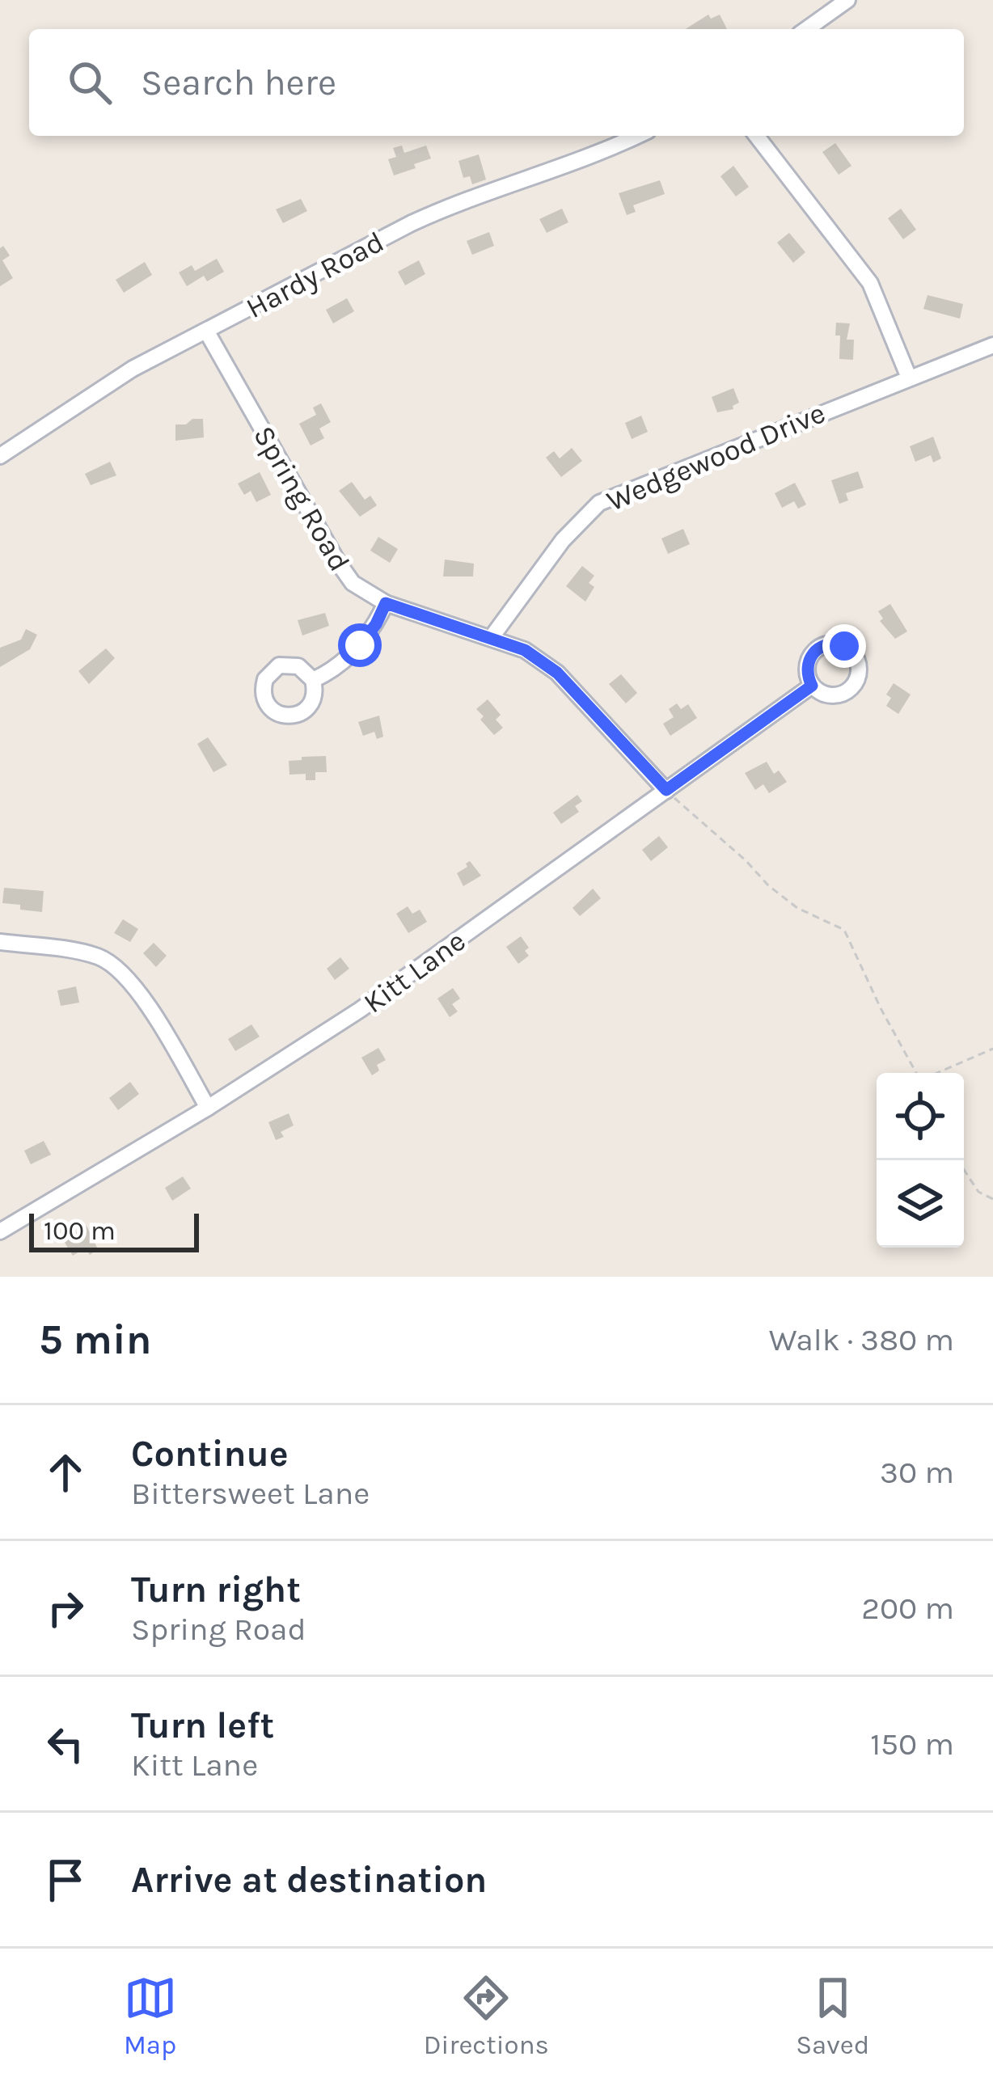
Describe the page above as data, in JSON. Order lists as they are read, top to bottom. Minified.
{"streets":{"street":["Hardy Road","Wedgewood Drive","Spring Road","Kitt Lane"]},"crossings":[["Hardy Road","Spring Road"],["Wedgewood Drive","Spring Road"],["Spring Road","Kitt Lane"]],"scale_bar":"100 m","page":{"search":"Search here","scale":"100 m","heading":["5 min","Walk · 380 m"],"list":[["Continue","Bittersweet Lane","30 m"],["Turn right","Spring Road","200 m"],["Turn left","Kitt Lane","150 m"],"Arrive at destination"],"nav":["Map","Directions","Saved"]}}
